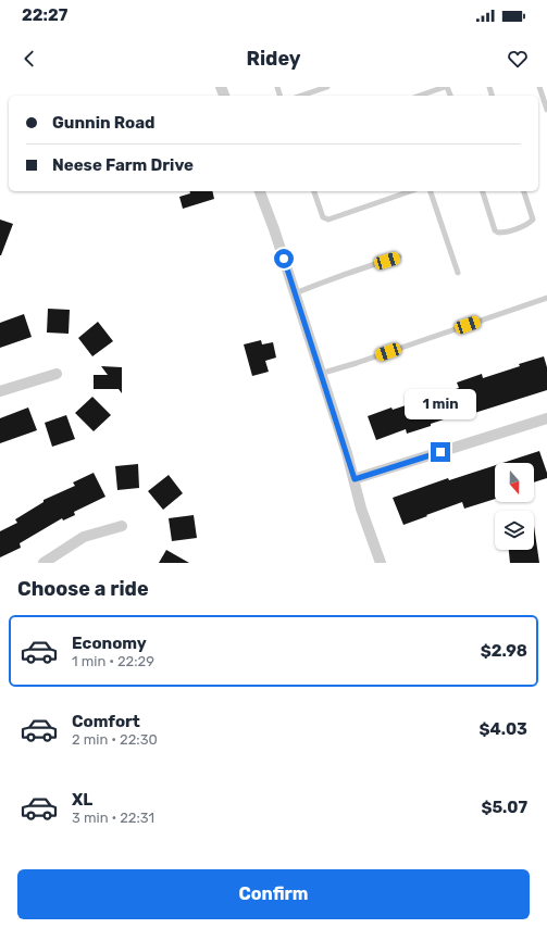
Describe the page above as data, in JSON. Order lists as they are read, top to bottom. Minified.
{"north":"bottom","page":{"status":"22:27","header":"Ridey","banner":["Gunnin Road","Neese Farm Drive"],"bubble":"1 min","heading":"Choose a ride","list":[{"name":"Economy","note":"1 min · 22:29","value":"$2.98"},{"name":"Comfort","note":"2 min · 22:30","value":"$4.03"},{"name":"XL","note":"3 min · 22:31","value":"$5.07"}],"buttons":"Confirm"}}
